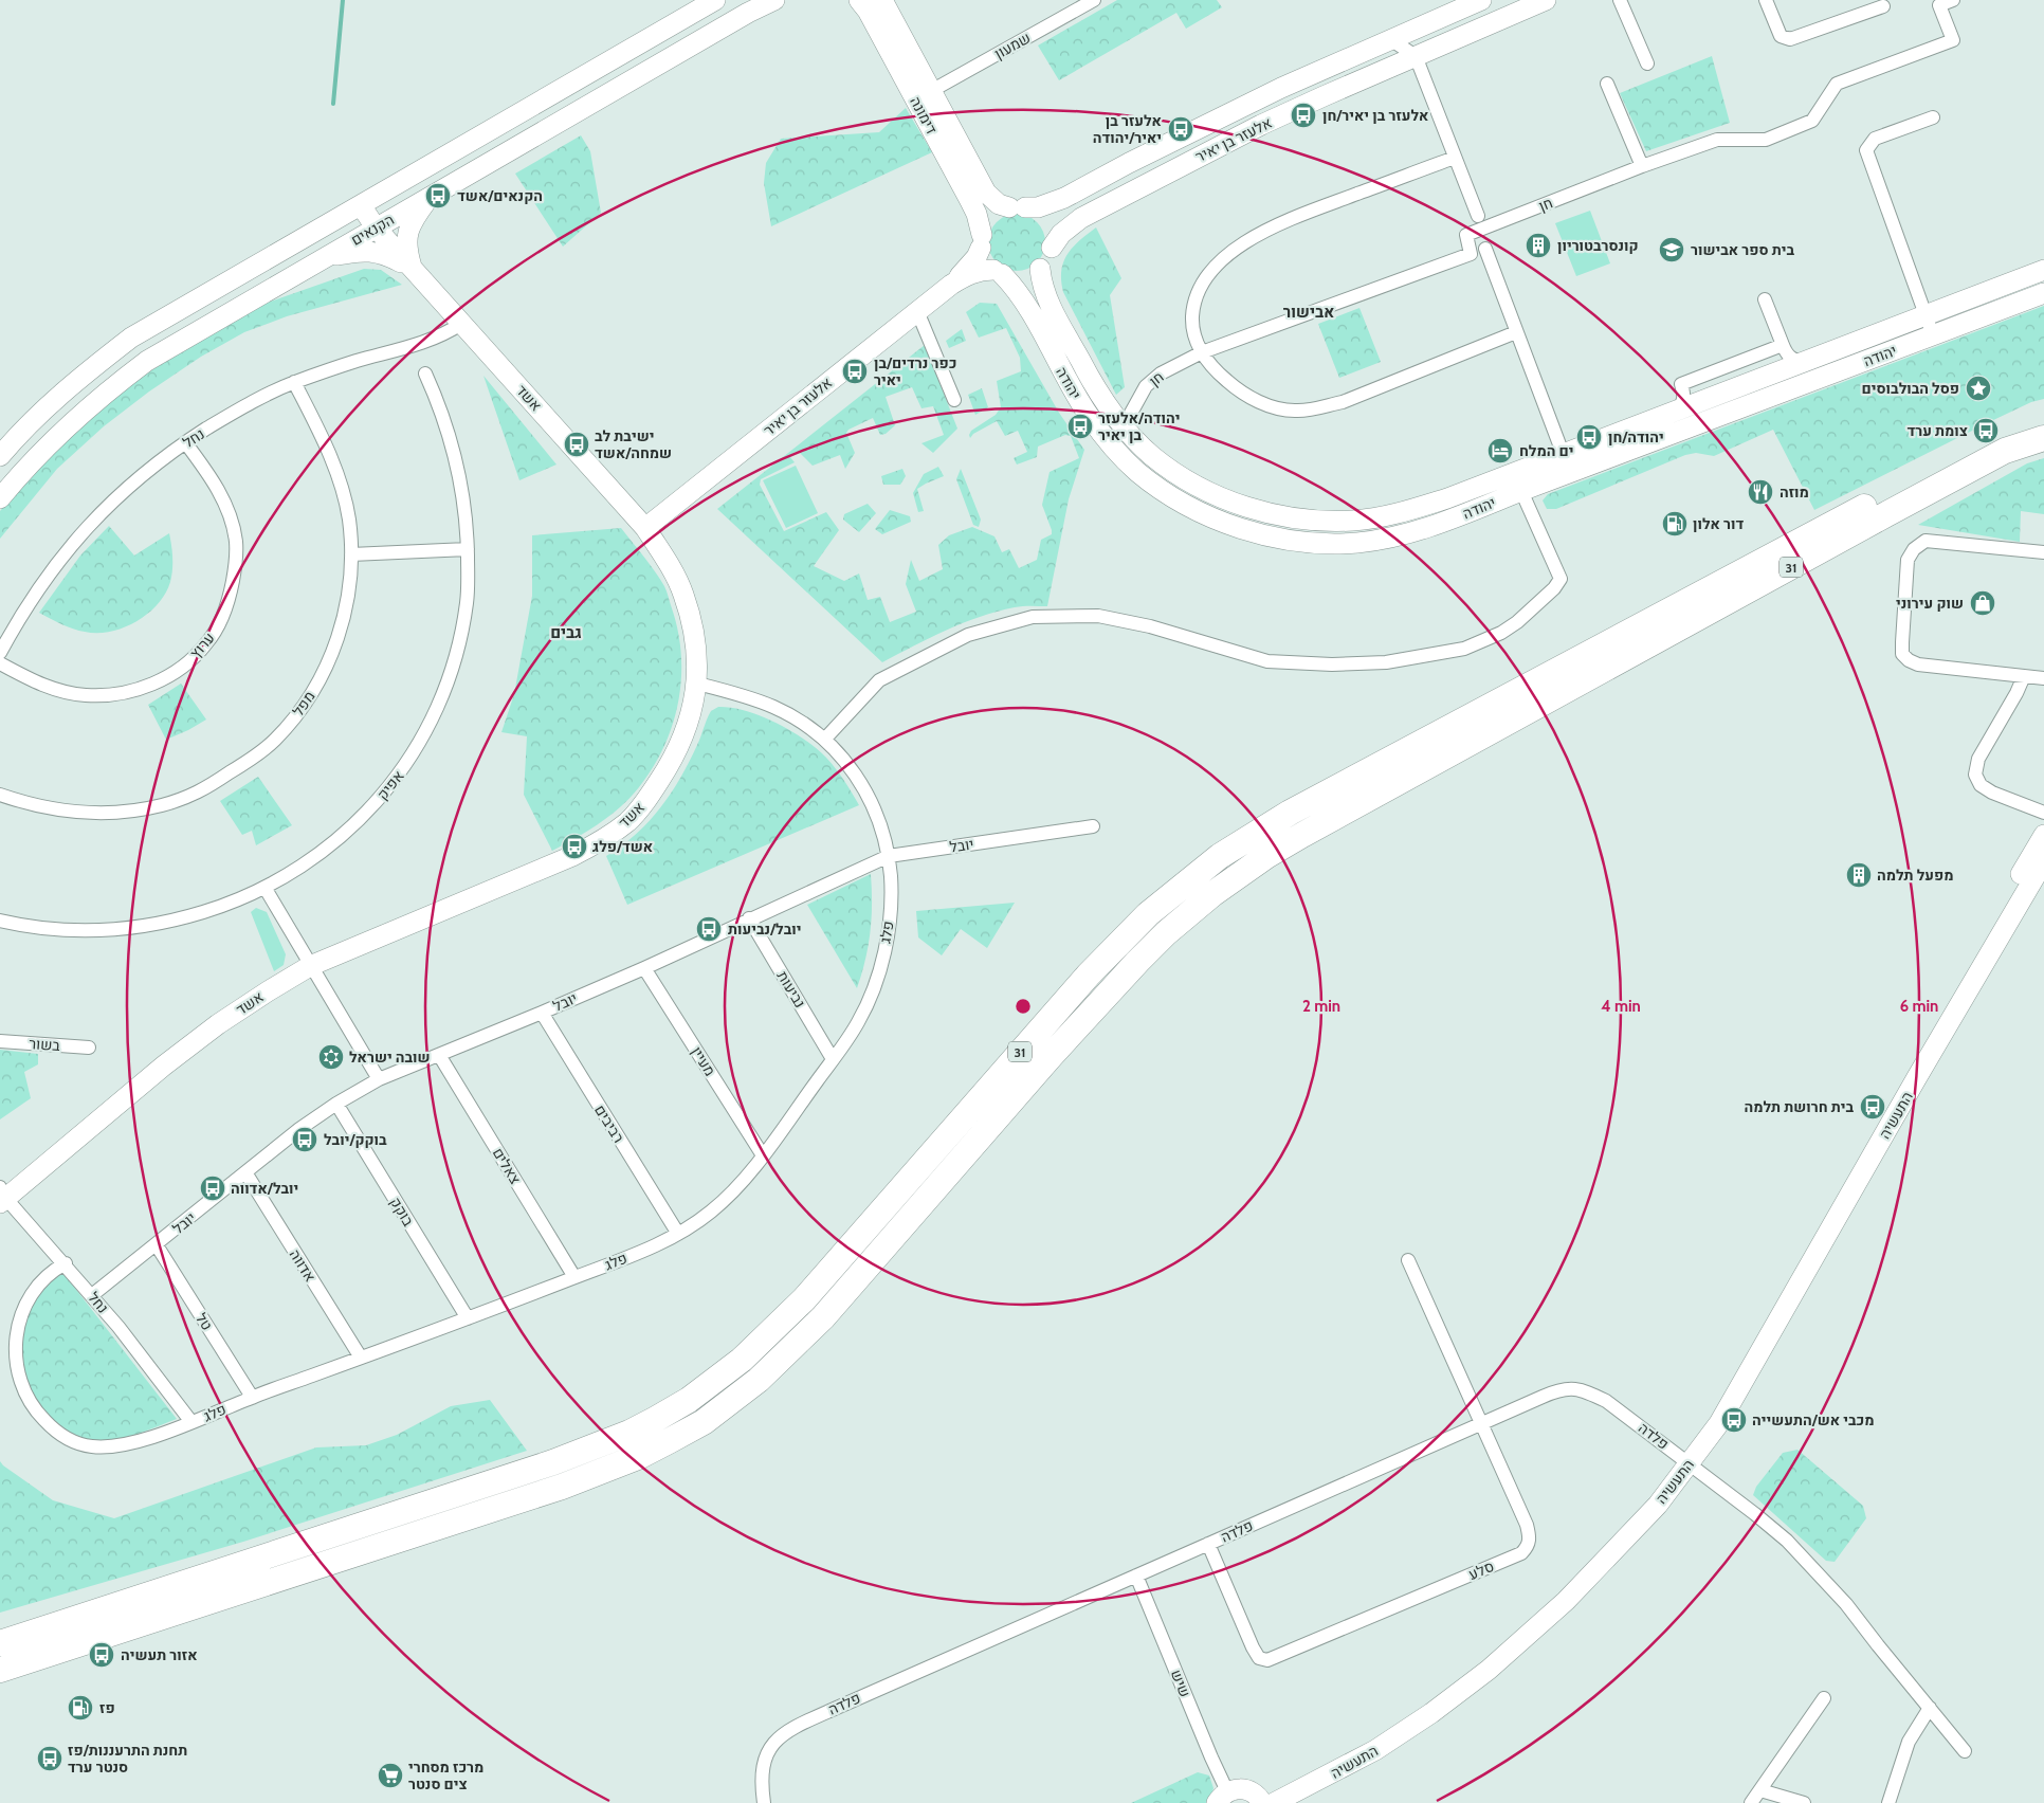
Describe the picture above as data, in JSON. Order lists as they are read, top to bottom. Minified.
{"streets":{"highway":["31"],"street":["שמעון","דימונה","אלעזר בן יאיר","חן","הקנאים","יהודה","אשד","נחל","ערוץ","מפל","אפיק","יובל","פלג","נביעות","בשור","מעיין","התעשיה","רביבים","צאלים","בוקק","אדווה","טל","פלדה","סלע","שיש"]},"crossings":[["שמעון","דימונה"],["דימונה","אלעזר בן יאיר"],["דימונה","יהודה"],["אלעזר בן יאיר","יהודה"],["אלעזר בן יאיר","אשד"],["חן","יהודה"],["הקנאים","אשד"],["אשד","נחל"],["אשד","פלג"],["נחל","ערוץ"],["נחל","מפל"],["נחל","יובל"],["נחל","פלג"],["יובל","פלג"],["יובל","נביעות"],["יובל","מעיין"],["יובל","רביבים"],["יובל","צאלים"],["יובל","בוקק"],["יובל","אדווה"],["יובל","טל"],["פלג","נביעות"],["פלג","מעיין"],["פלג","רביבים"],["פלג","צאלים"],["פלג","בוקק"],["פלג","אדווה"],["פלג","טל"],["התעשיה","פלדה"],["פלדה","סלע"],["פלדה","שיש"]],"districts":["אבישור","גבים"],"places":{"bus stop":["אלעזר בן יאיר/חן","אלעזר בן יאיר/יהודה","הקנאים/אשד","כפר נרדים/בן יאיר","יהודה/אלעזר בן יאיר","צומת ערד","יהודה/חן","ישיבת לב שמחה/אשד","אשד/פלג","יובל/נביעות","בית חרושת תלמה","בוקק/יובל","יובל/אדווה","מכבי אש/התעשייה","אזור תעשיה","תחנת התרעננות/פז סנטר ערד"],"building":["קונסרבטוריון","מפעל תלמה"],"school or university":["בית ספר אבישור"],"place":["פסל הבולבוסים"],"hotel":["ים המלח"],"restaurant":["מוזה"],"fuel station":["דור אלון","פז"],"shop":["שוק עירוני"],"synagogue":["שובה ישראל"],"supermarket":["מרכז מסחרי צים סנטר"]},"rings":["2 min","4 min","6 min"]}
